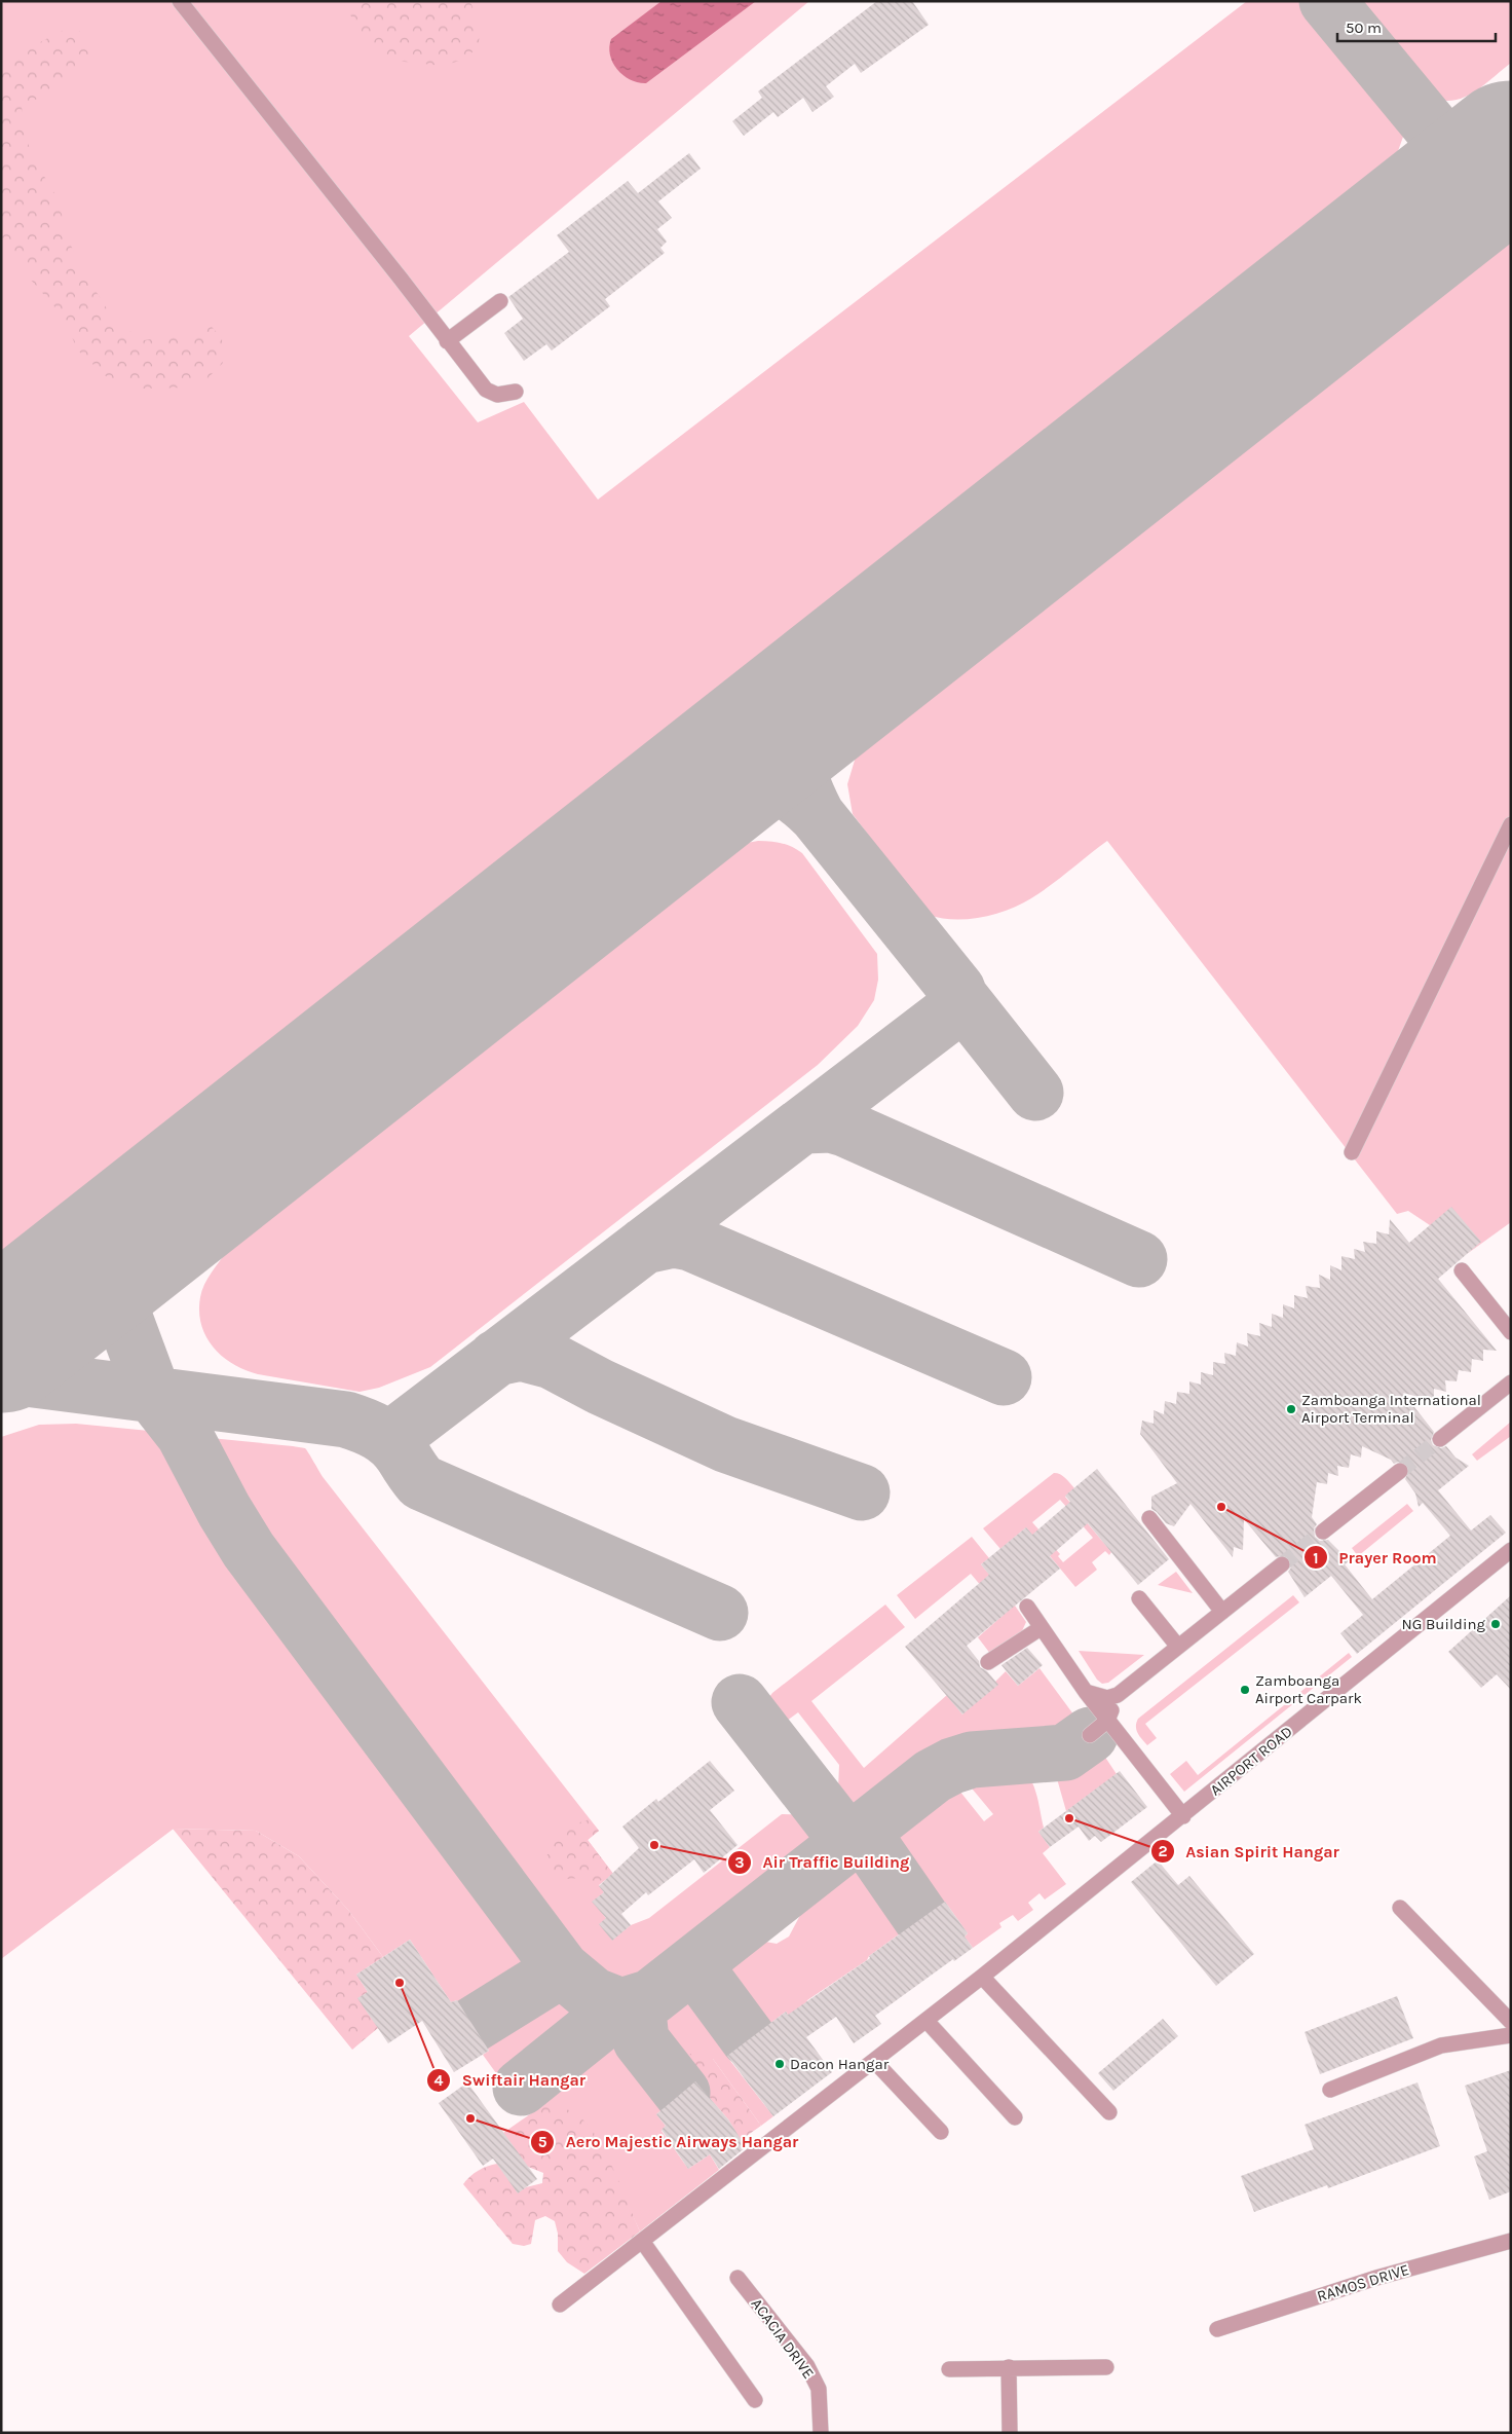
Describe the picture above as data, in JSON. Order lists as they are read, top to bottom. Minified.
{"streets":{"street":["AIRPORT ROAD","RAMOS DRIVE","ACACIA DRIVE"]},"places":["Zamboanga International Airport Terminal","Prayer Room","NG Building","Zamboanga Airport Carpark","Asian Spirit Hangar","Air Traffic Building","Swiftair Hangar","Dacon Hangar","Aero Majestic Airways Hangar"],"scale_bar":"50 m"}
